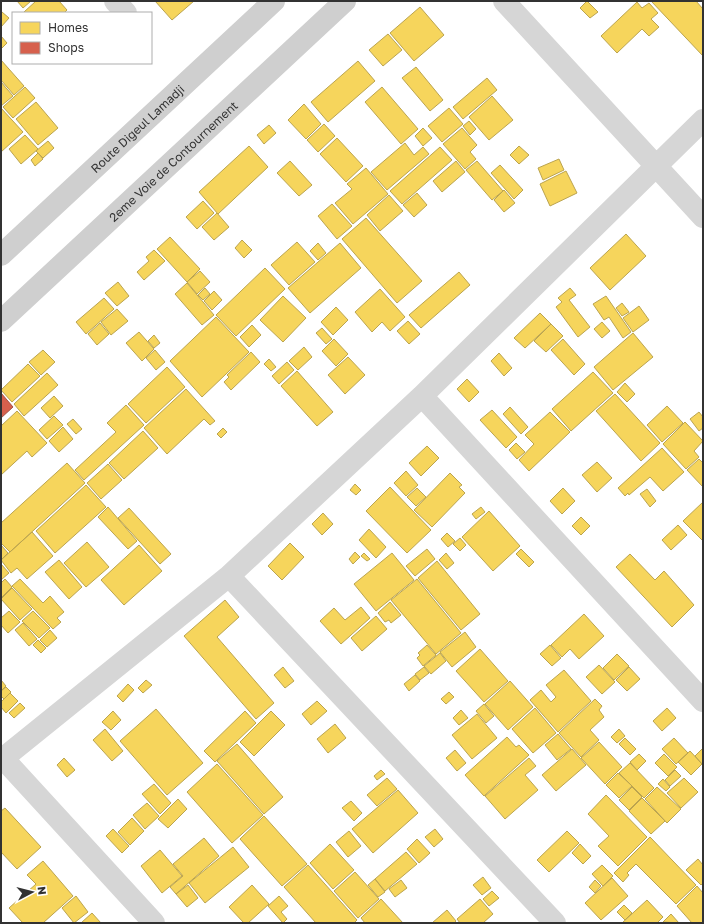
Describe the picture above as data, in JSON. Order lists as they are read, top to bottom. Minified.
{"streets":{"main road":["Route Digeul Lamadji","2eme Voie de Contournement"]},"legend":["Homes","Shops"],"north":"right"}
